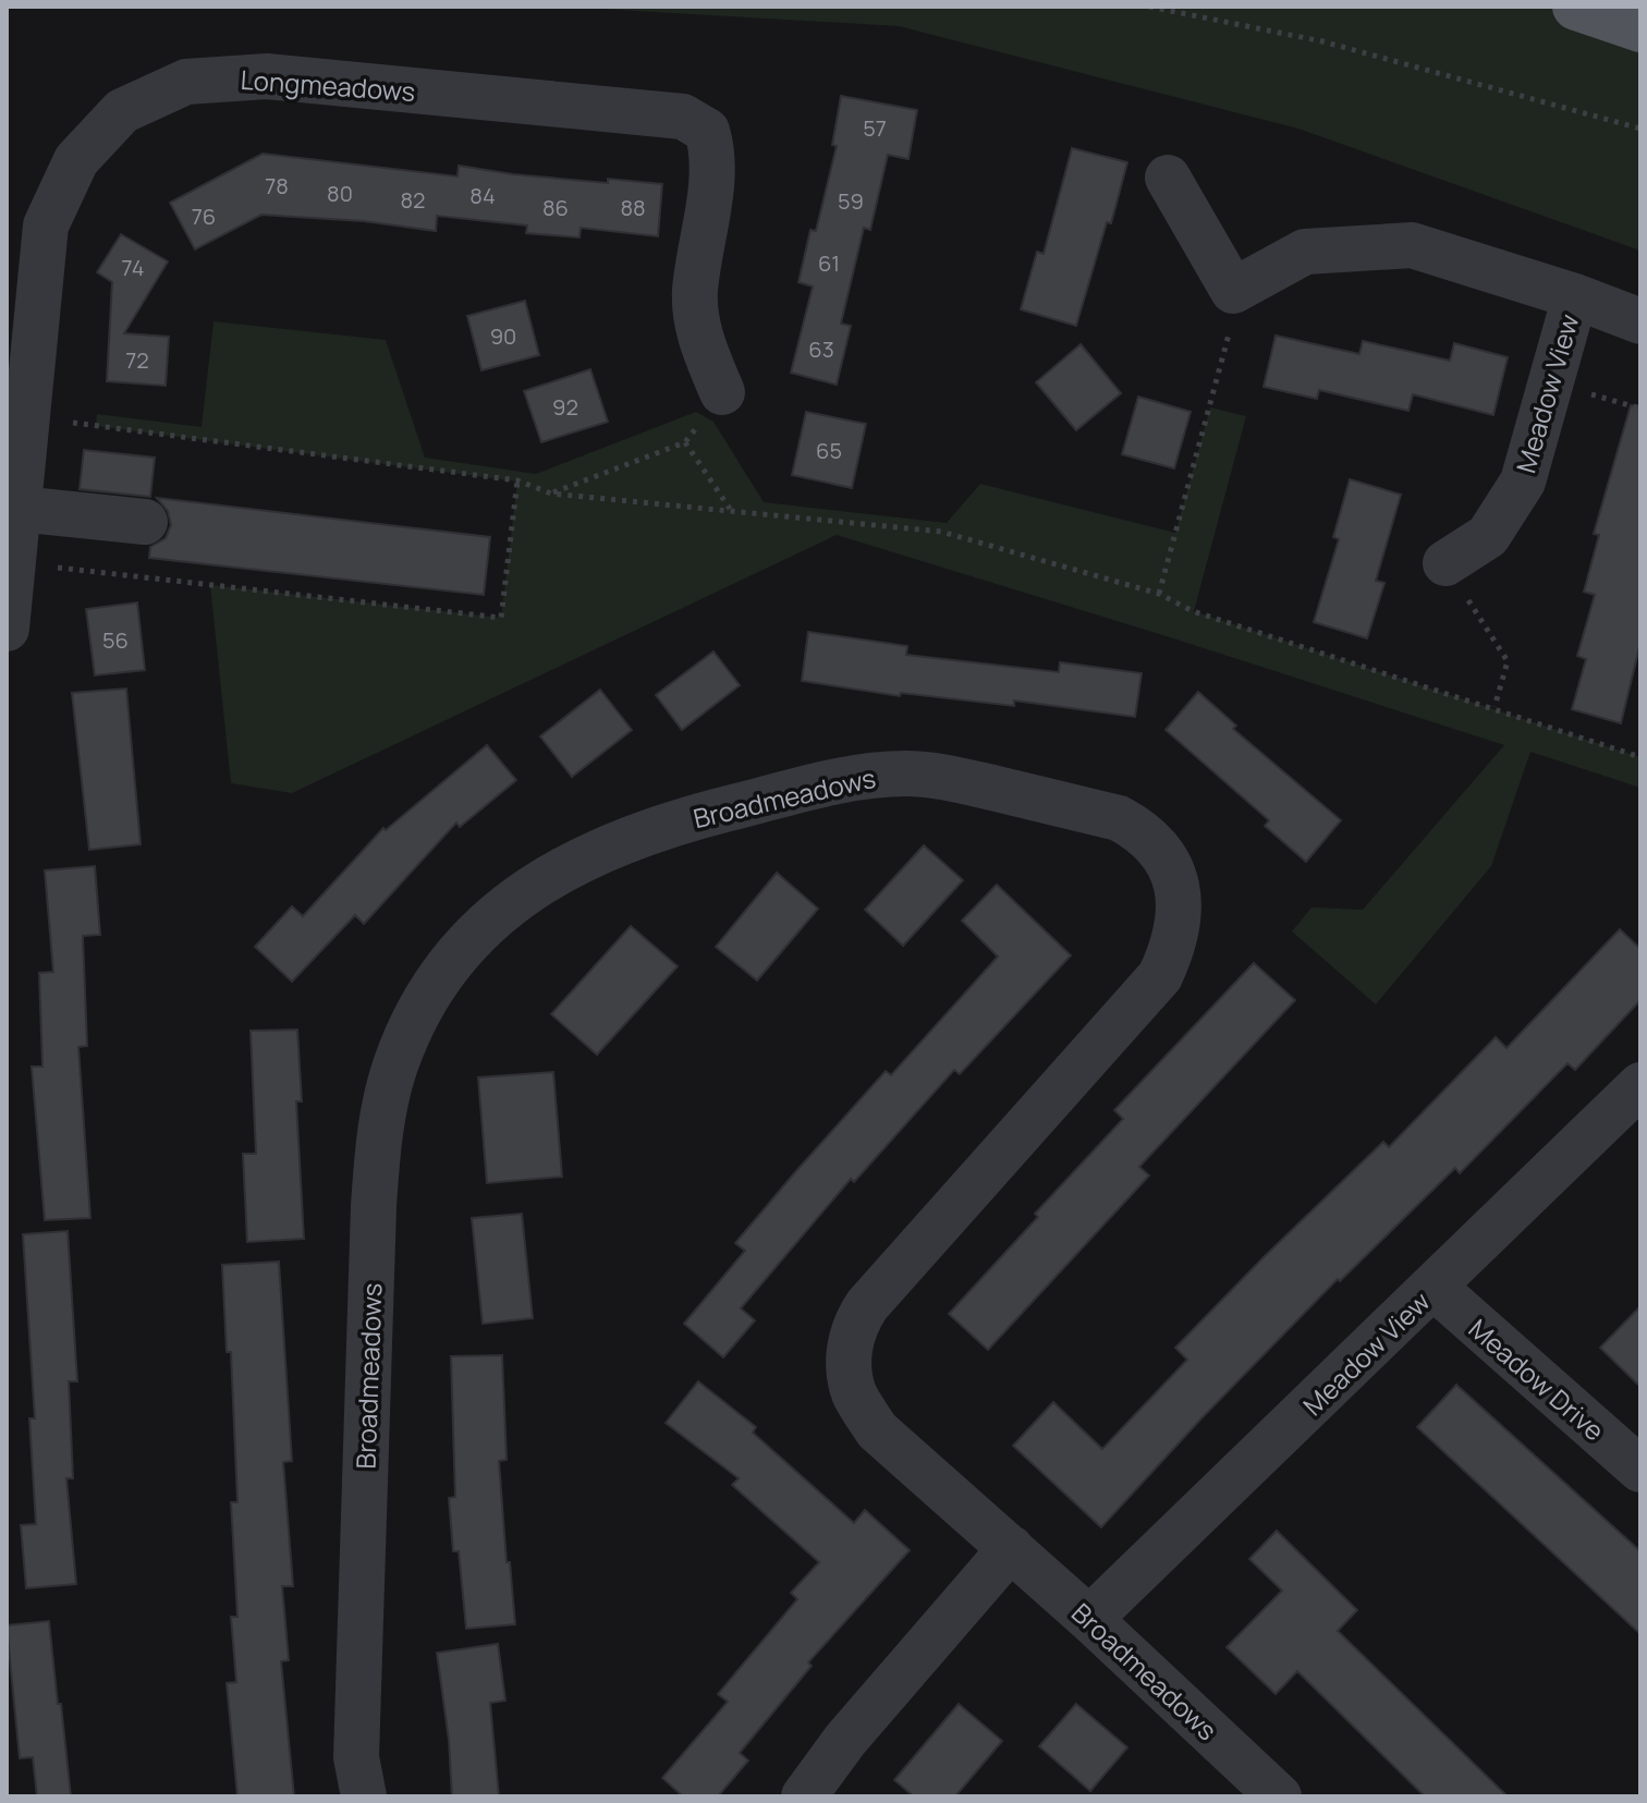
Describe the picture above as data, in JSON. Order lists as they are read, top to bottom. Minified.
{"streets":{"street":["Longmeadows","Meadow View","Broadmeadows","Meadow Drive"]},"crossings":[["Meadow View","Broadmeadows"],["Meadow View","Meadow Drive"]],"house_numbers":["57","78","80","84","82","59","86","88","76","61","74","90","63","72","92","65","56"]}
